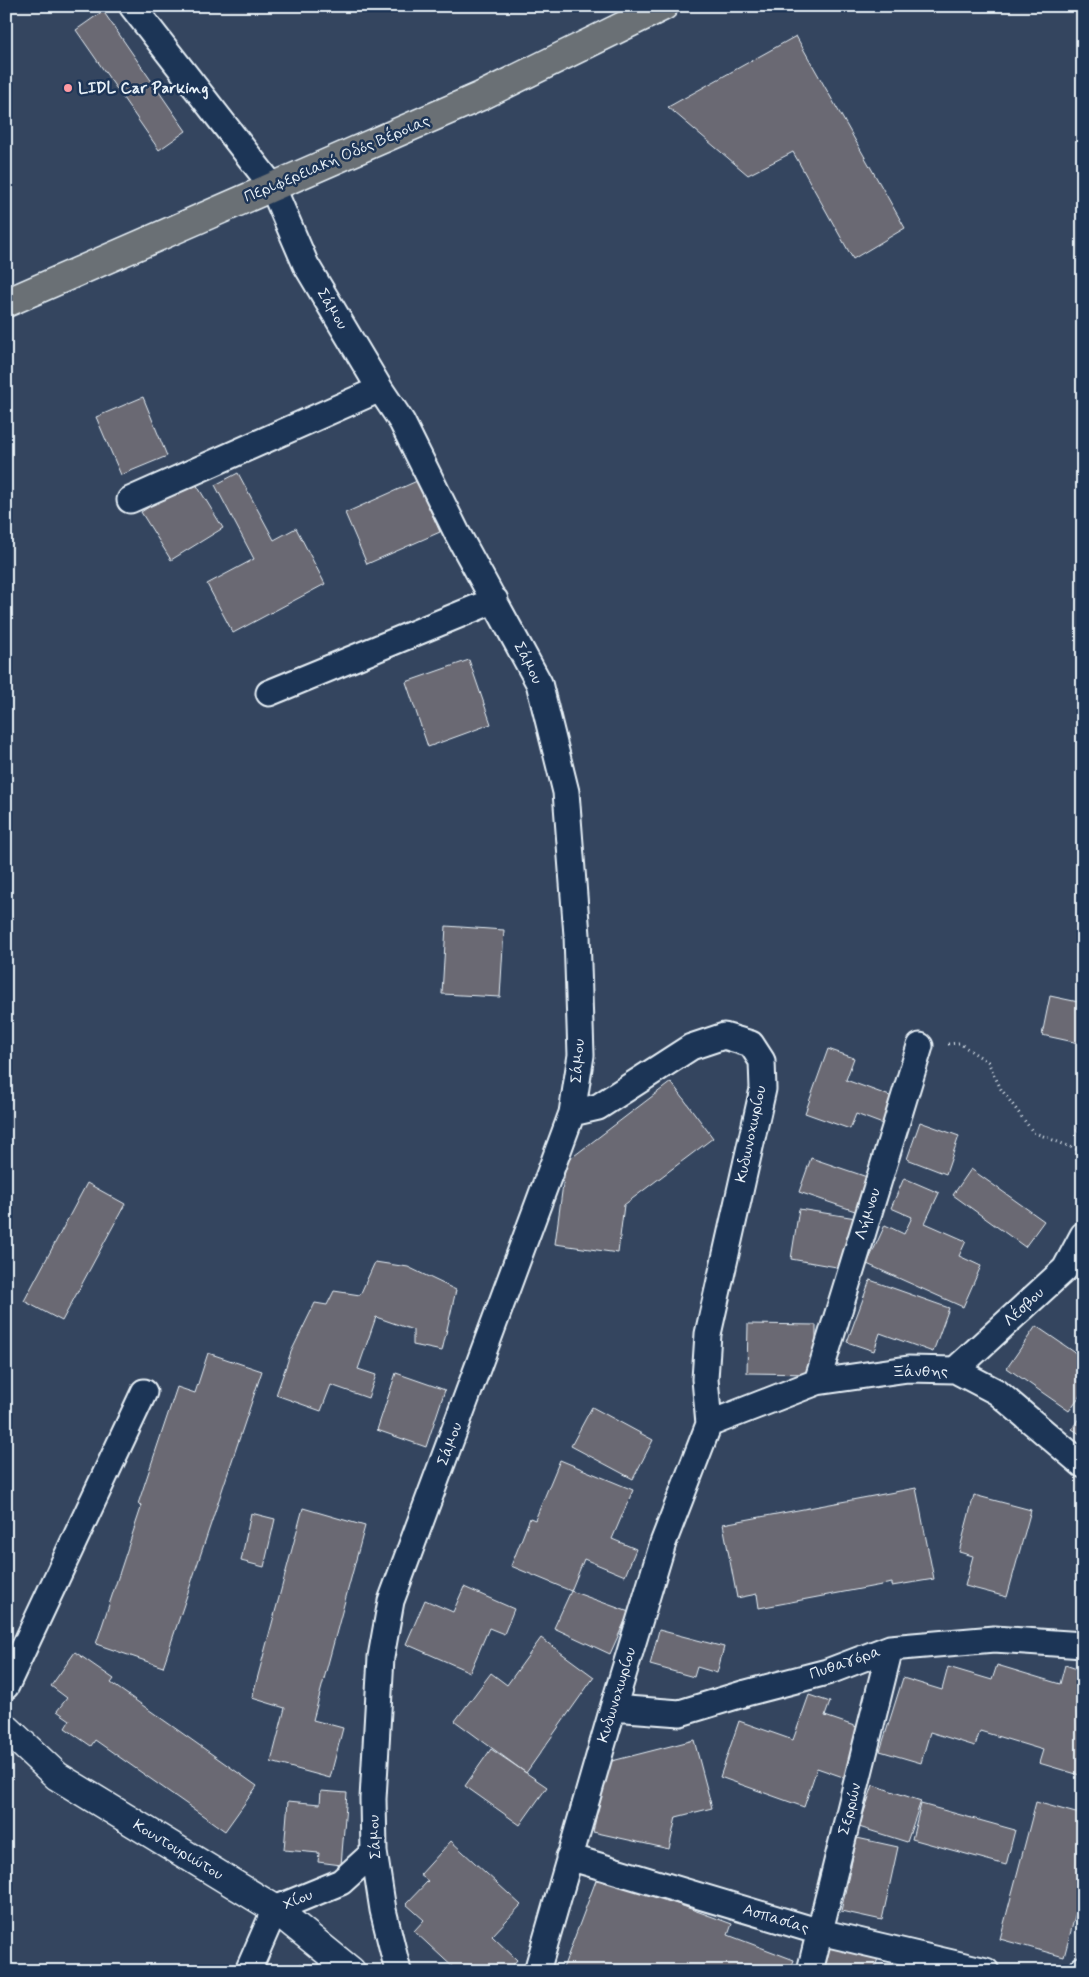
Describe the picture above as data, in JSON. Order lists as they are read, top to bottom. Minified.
{"streets":{"main road":["Περιφερειακή Οδός Βέροιας"],"street":["Σάμου","Κυδωνοχωρίου","Λήμνου","Λέσβου","Ξάνθης","Πυθαγόρα","Σερρών","Κουντουριώτου","Χίου","Ασπασίας"]},"crossings":[["Περιφερειακή Οδός Βέροιας","Σάμου"],["Σάμου","Κυδωνοχωρίου"],["Σάμου","Χίου"],["Κυδωνοχωρίου","Πυθαγόρα"],["Κυδωνοχωρίου","Ασπασίας"],["Λήμνου","Ξάνθης"],["Λέσβου","Ξάνθης"],["Πυθαγόρα","Σερρών"],["Σερρών","Ασπασίας"],["Κουντουριώτου","Χίου"]],"places":["LIDL Car Parking"]}
